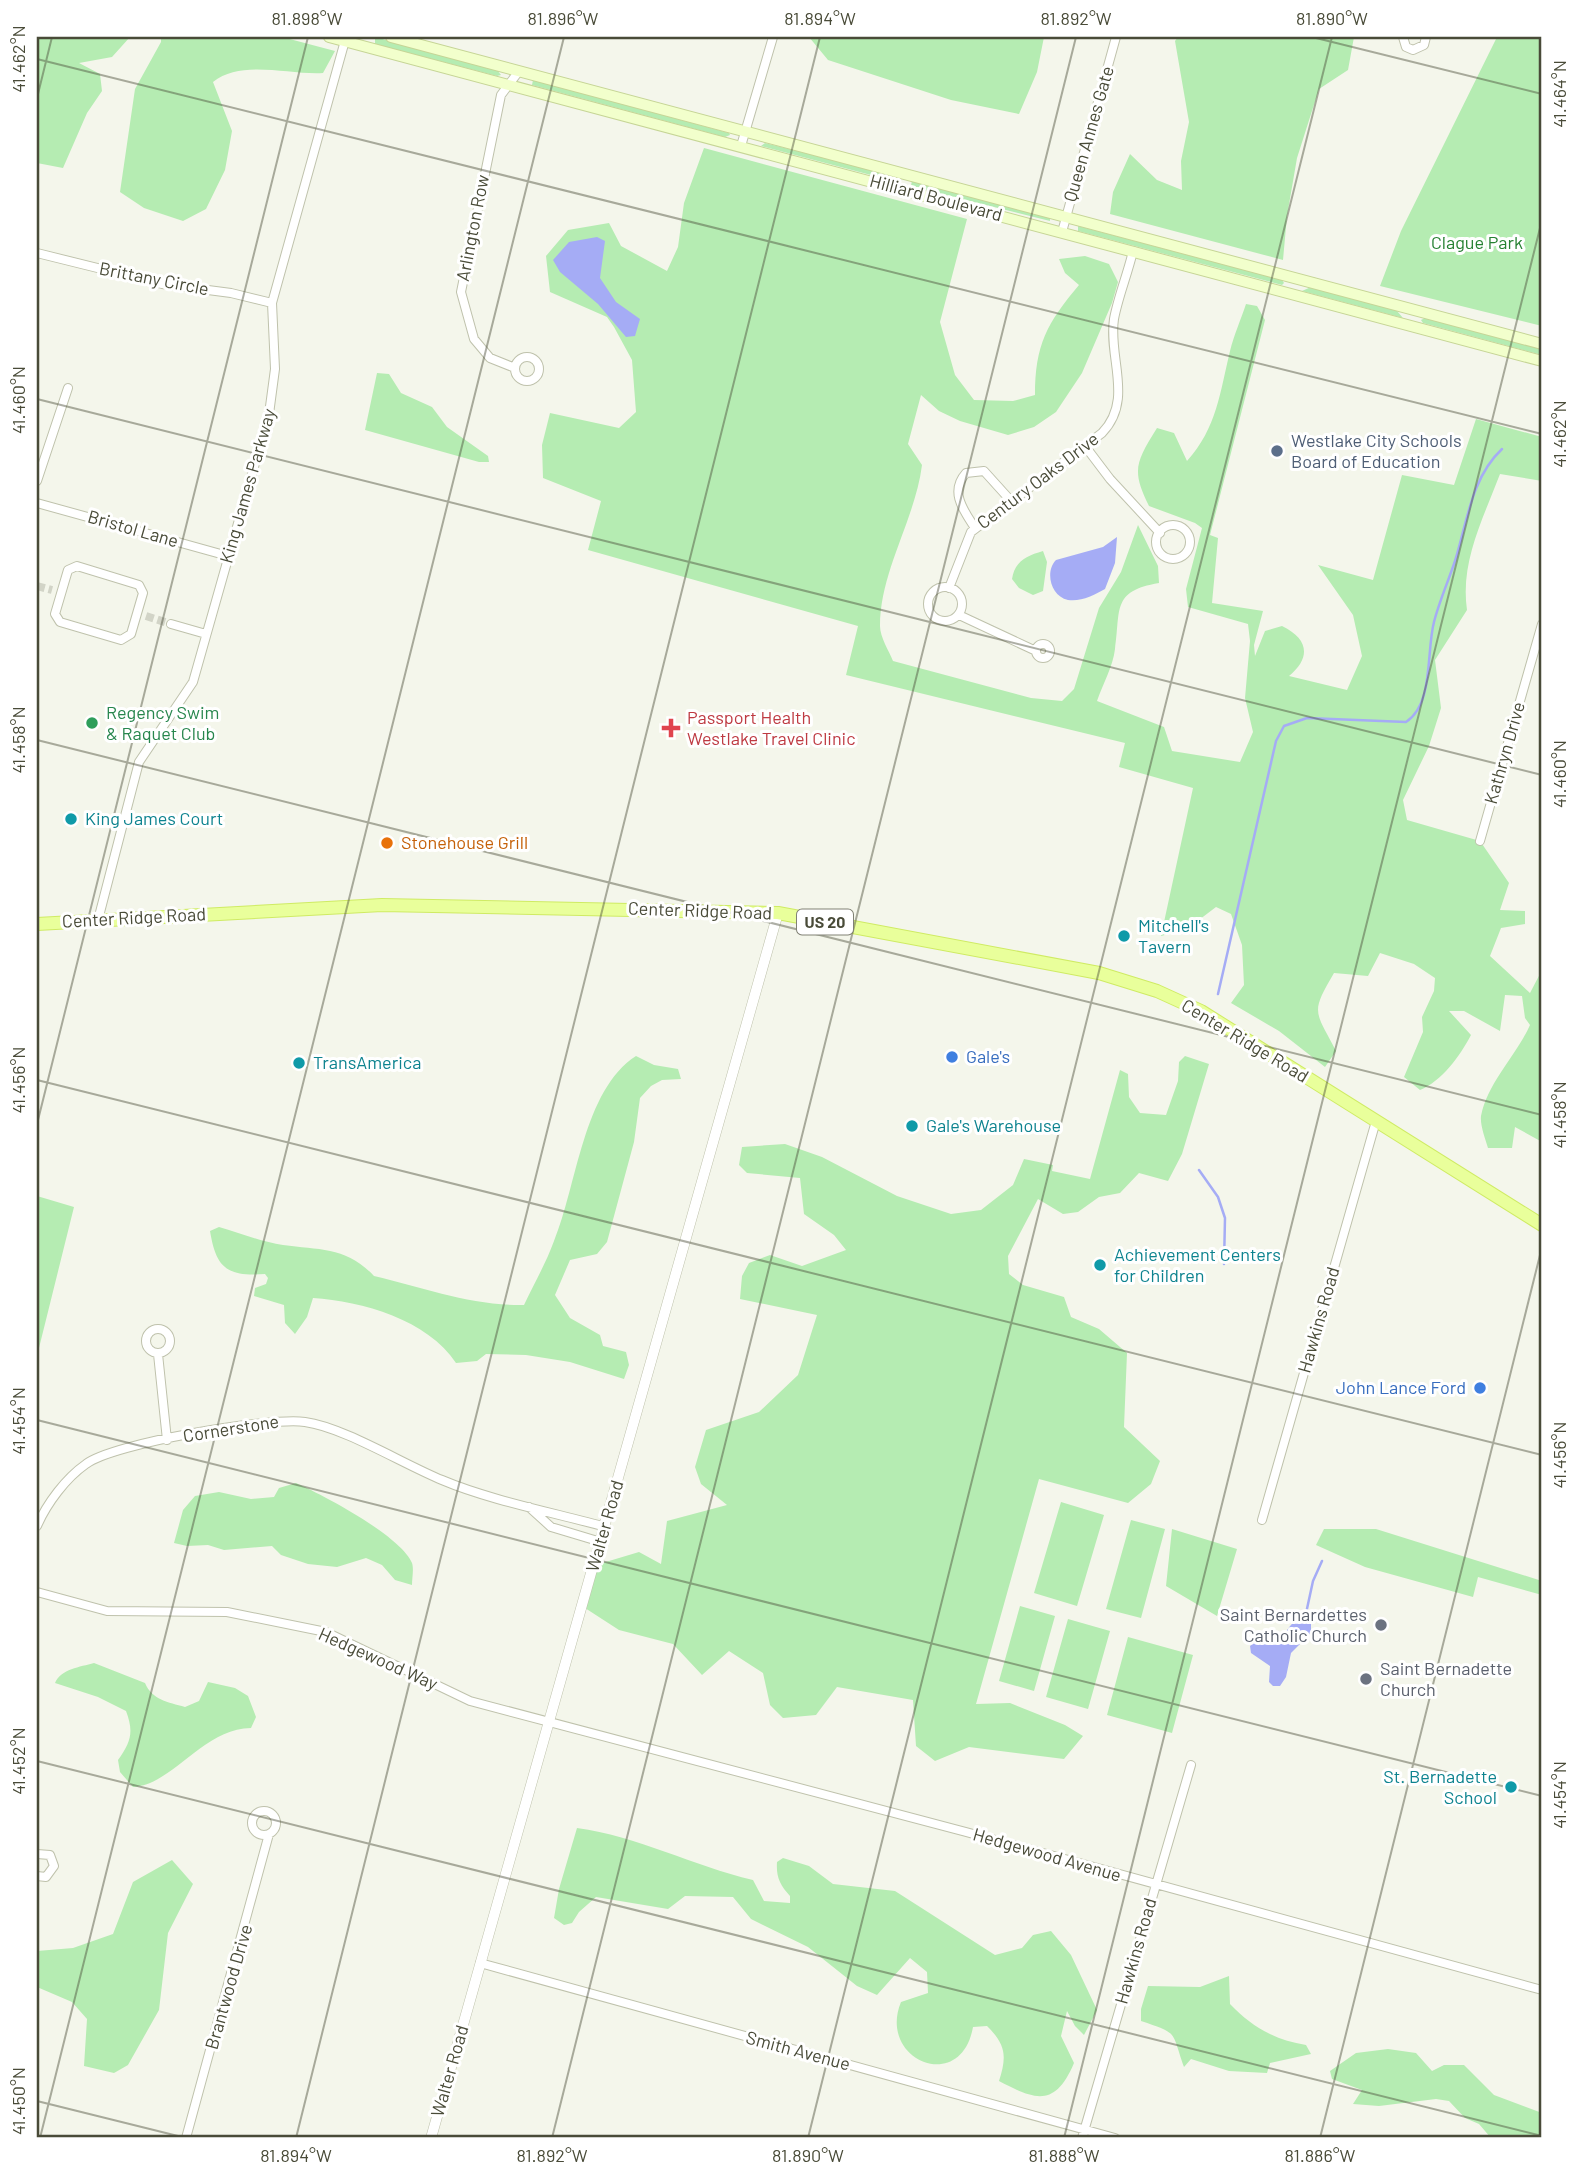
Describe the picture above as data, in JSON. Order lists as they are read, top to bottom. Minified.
{"streets":{"main road":["Hilliard Boulevard","Center Ridge Road","US 20"],"street":["Queen Annes Gate","Arlington Row","Brittany Circle","Century Oaks Drive","King James Parkway","Bristol Lane","Kathryn Drive","Hawkins Road","Cornerstone","Walter Road","Hedgewood Way","Hedgewood Avenue","Brantwood Drive","Smith Avenue"]},"crossings":[["Queen Annes Gate","Hilliard Boulevard"],["Hilliard Boulevard","Arlington Row"],["Hilliard Boulevard","Century Oaks Drive"],["Hilliard Boulevard","King James Parkway"],["Brittany Circle","King James Parkway"],["King James Parkway","Bristol Lane"],["King James Parkway","Center Ridge Road"],["Center Ridge Road","Hawkins Road"],["Center Ridge Road","Walter Road"],["Hawkins Road","Hedgewood Avenue"],["Hawkins Road","Smith Avenue"],["Cornerstone","Walter Road"],["Walter Road","Hedgewood Way"],["Walter Road","Hedgewood Avenue"],["Walter Road","Smith Avenue"],["Hedgewood Way","Hedgewood Avenue"]],"parks":["Clague Park"],"places":{"other":["Westlake City Schools Board of Education","Regency Swim & Raquet Club","King James Court","Stonehouse Grill","Mitchell's Tavern","Gale's","TransAmerica","Gale's Warehouse","Achievement Centers for Children","John Lance Ford","Saint Bernardettes Catholic Church","Saint Bernadette Church","St. Bernadette School"],"health":["Passport Health Westlake Travel Clinic"]},"coordinates":["81.898°W","81.896°W","81.894°W","81.892°W","81.890°W","41.462°N","41.464°N","41.460°N","41.458°N","41.456°N","41.454°N","41.452°N","41.450°N","81.888°W","81.886°W"]}
